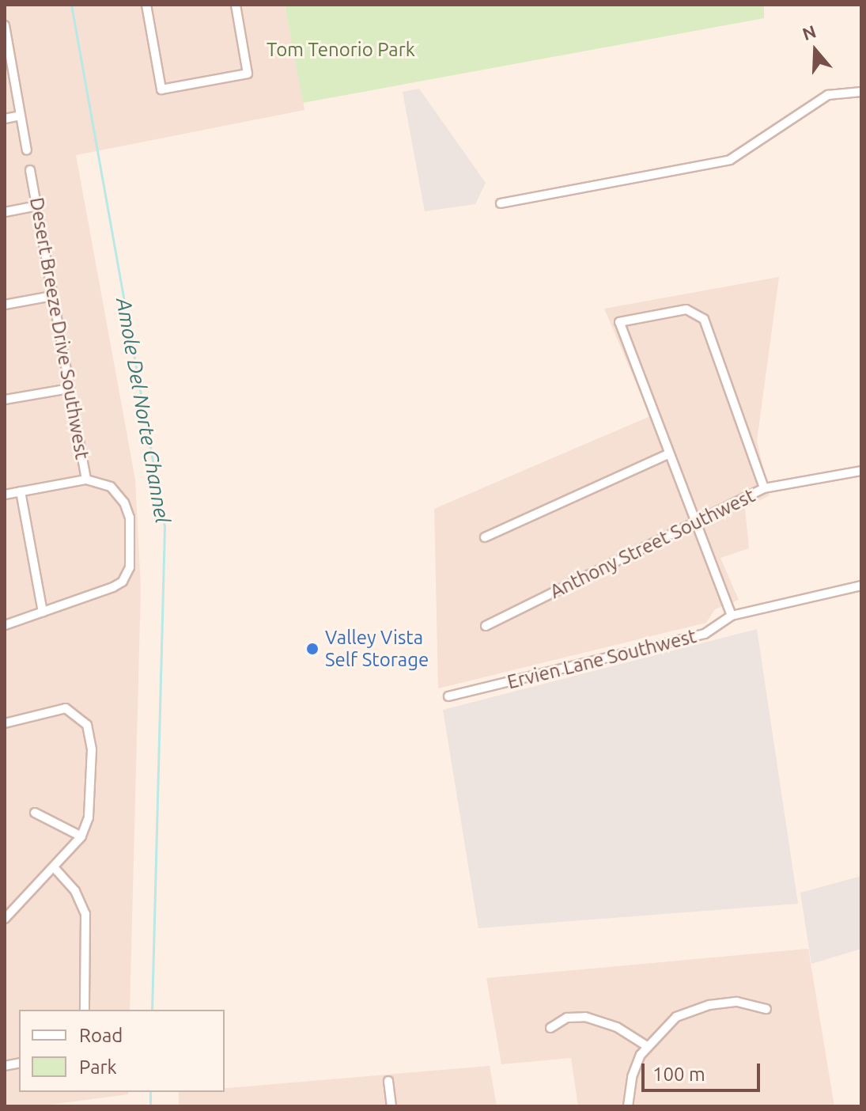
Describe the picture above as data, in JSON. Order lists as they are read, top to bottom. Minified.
{"streets":{"street":["Desert Breeze Drive Southwest","Anthony Street Southwest","Ervien Lane Southwest"]},"water":["Amole Del Norte Channel"],"parks":["Tom Tenorio Park"],"places":["Valley Vista Self Storage"],"legend":["Road","Park"],"scale_bar":"100 m","north":"top"}
